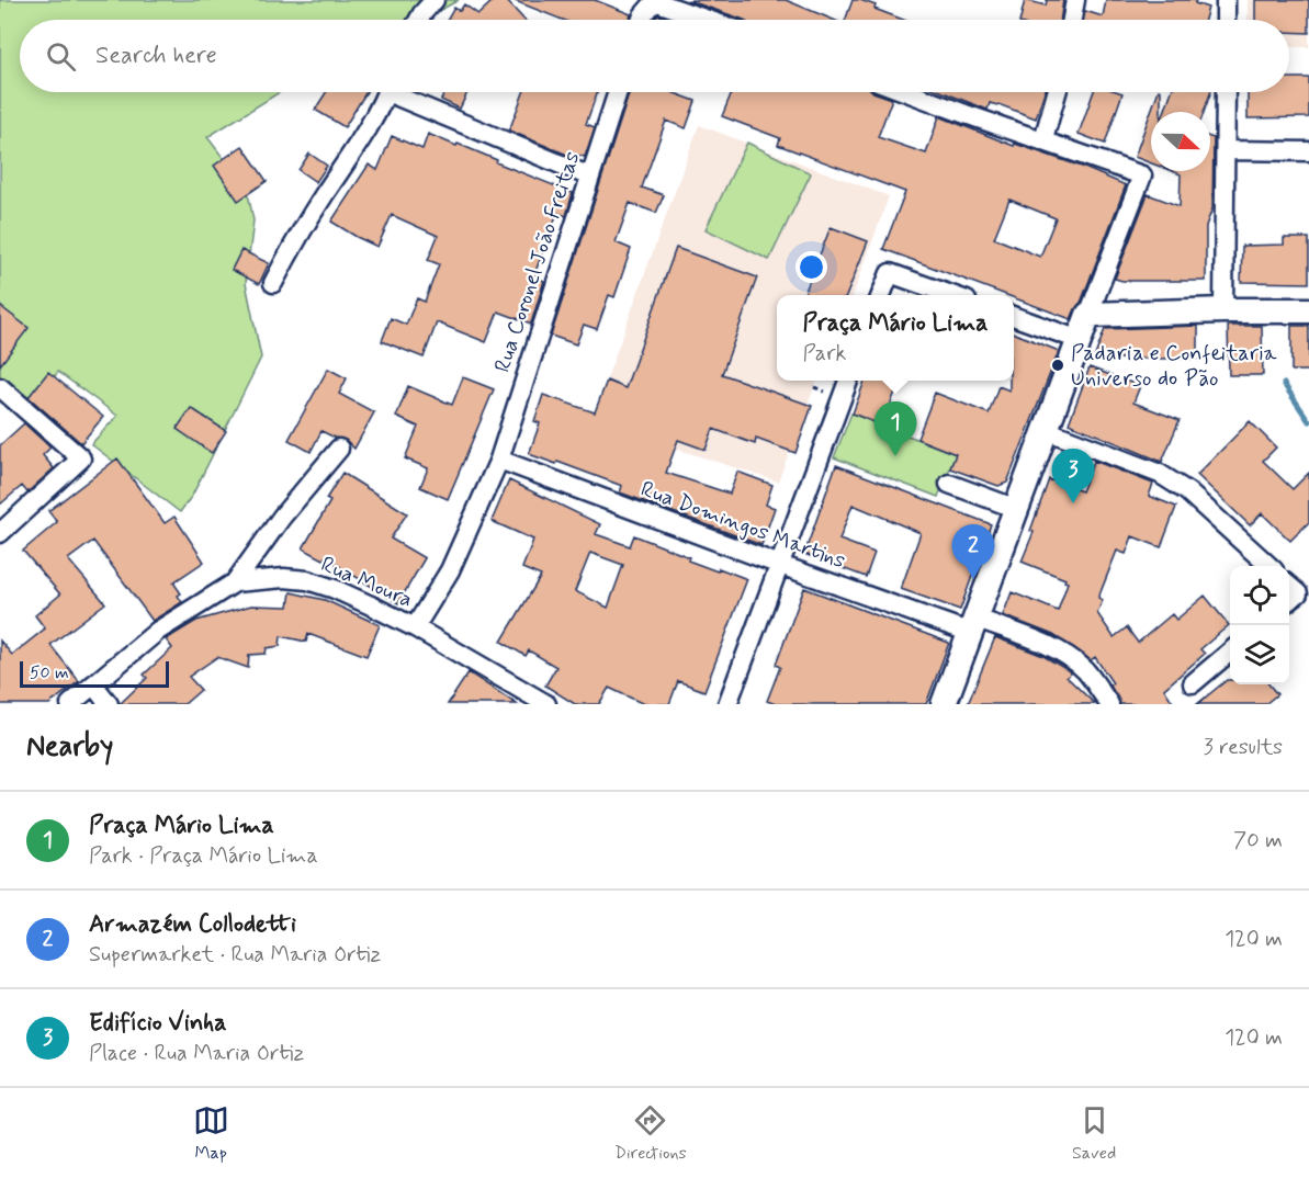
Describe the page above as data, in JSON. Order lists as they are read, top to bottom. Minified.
{"streets":{"street":["Rua Coronel João Freitas","Rua Domingos Martins","Rua Moura"]},"crossings":[["Rua Coronel João Freitas","Rua Domingos Martins"],["Rua Coronel João Freitas","Rua Moura"]],"places":["Padaria e Confeitaria Universo do Pão"],"scale_bar":"50 m","north":"right","page":{"search":"Search here","popup":["Praça Mário Lima","Park"],"pins":["1","3","2"],"scale":"50 m","heading":["Nearby","3 results"],"list":[{"mark":"1","name":"Praça Mário Lima","note":"Park · Praça Mário Lima","value":"70 m"},{"mark":"2","name":"Armazém Collodetti","note":"Supermarket · Rua Maria Ortiz","value":"120 m"},{"mark":"3","name":"Edifício Vinha","note":"Place · Rua Maria Ortiz","value":"120 m"}],"nav":["Map","Directions","Saved"]}}
